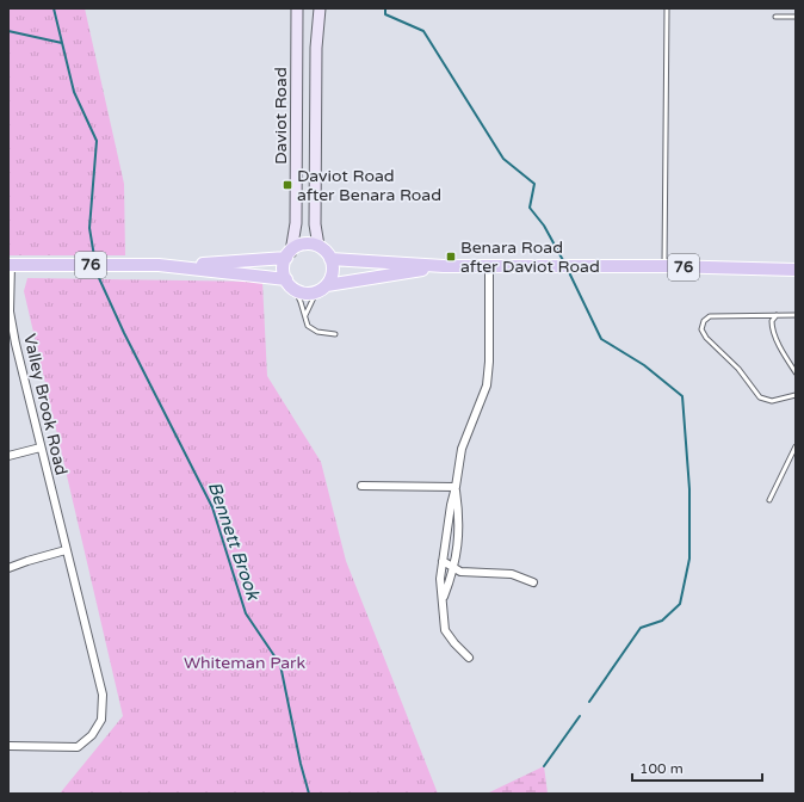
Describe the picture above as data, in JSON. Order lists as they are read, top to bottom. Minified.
{"streets":{"main road":["76"],"street":["Daviot Road","Valley Brook Road"]},"crossings":[["Daviot Road","76"],["76","Valley Brook Road"]],"water":["Bennett Brook"],"parks":["Whiteman Park"],"places":{"transit":["Daviot Road after Benara Road","Benara Road after Daviot Road"]},"scale_bar":"100 m"}
